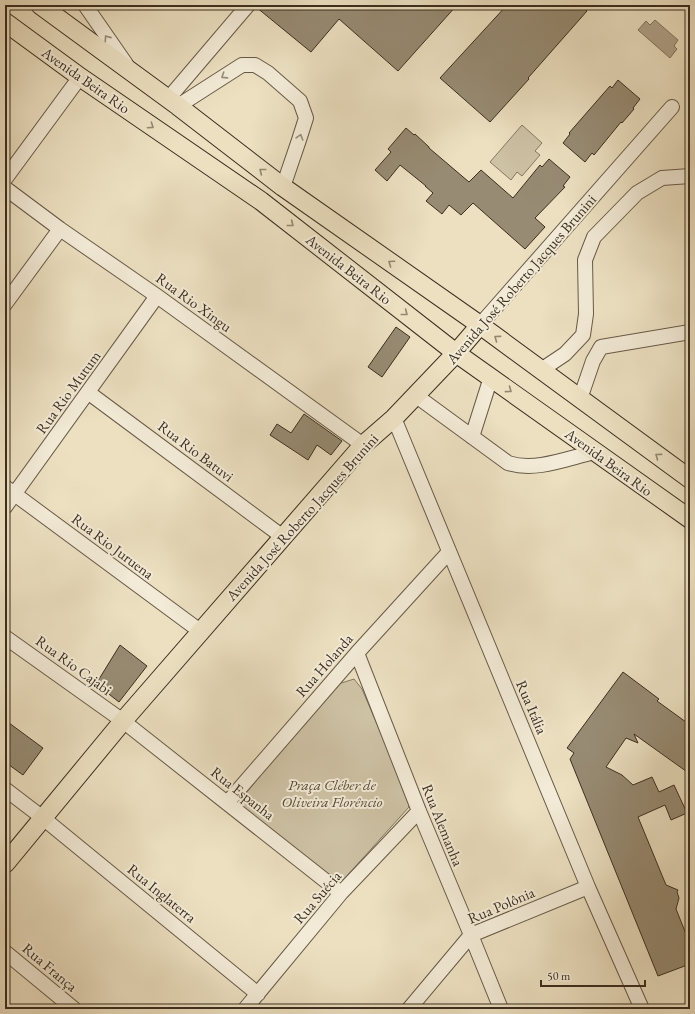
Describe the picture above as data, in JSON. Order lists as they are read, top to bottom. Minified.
{"streets":{"main road":["Avenida Beira Rio","Avenida José Roberto Jacques Brunini"],"street":["Rua Rio Xingu","Rua Rio Mutum","Rua Rio Batuvi","Rua Rio Juruena","Rua Rio Cajabi","Rua Holanda","Rua Itália","Rua Espanha","Rua Alemanha","Rua Inglaterra","Rua Suécia","Rua Polônia","Rua França"]},"crossings":[["Avenida Beira Rio","Avenida José Roberto Jacques Brunini"],["Avenida José Roberto Jacques Brunini","Rua Rio Xingu"],["Avenida José Roberto Jacques Brunini","Rua Rio Batuvi"],["Avenida José Roberto Jacques Brunini","Rua Rio Juruena"],["Avenida José Roberto Jacques Brunini","Rua Rio Cajabi"],["Avenida José Roberto Jacques Brunini","Rua Itália"],["Avenida José Roberto Jacques Brunini","Rua Espanha"],["Avenida José Roberto Jacques Brunini","Rua Inglaterra"],["Rua Rio Xingu","Rua Rio Mutum"],["Rua Rio Mutum","Rua Rio Batuvi"],["Rua Rio Mutum","Rua Rio Juruena"],["Rua Rio Cajabi","Rua Espanha"],["Rua Holanda","Rua Itália"],["Rua Holanda","Rua Espanha"],["Rua Holanda","Rua Alemanha"],["Rua Itália","Rua Polônia"],["Rua Espanha","Rua Suécia"],["Rua Alemanha","Rua Suécia"],["Rua Alemanha","Rua Polônia"],["Rua Inglaterra","Rua Suécia"]],"parks":["Praça Cléber de Oliveira Florêncio"],"scale_bar":"50 m"}
